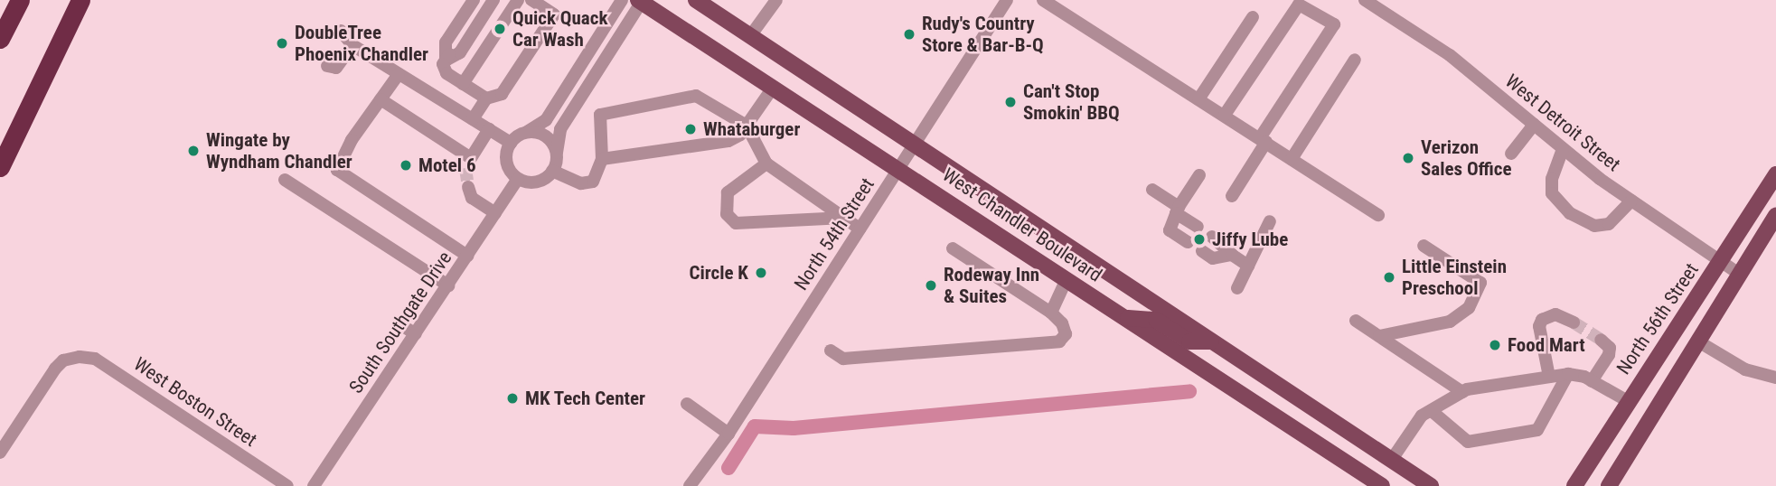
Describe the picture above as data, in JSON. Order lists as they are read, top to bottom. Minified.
{"streets":{"main road":["West Chandler Boulevard","North 56th Street"],"street":["West Detroit Street","North 54th Street","South Southgate Drive","West Boston Street"]},"crossings":[["West Detroit Street","North 56th Street"],["West Chandler Boulevard","North 54th Street"]],"places":["Quick Quack Car Wash","Rudy's Country Store & Bar-B-Q","DoubleTree Phoenix Chandler","Can't Stop Smokin' BBQ","Whataburger","Wingate by Wyndham Chandler","Verizon Sales Office","Motel 6","Jiffy Lube","Circle K","Little Einstein Preschool","Rodeway Inn & Suites","Food Mart","MK Tech Center"]}
